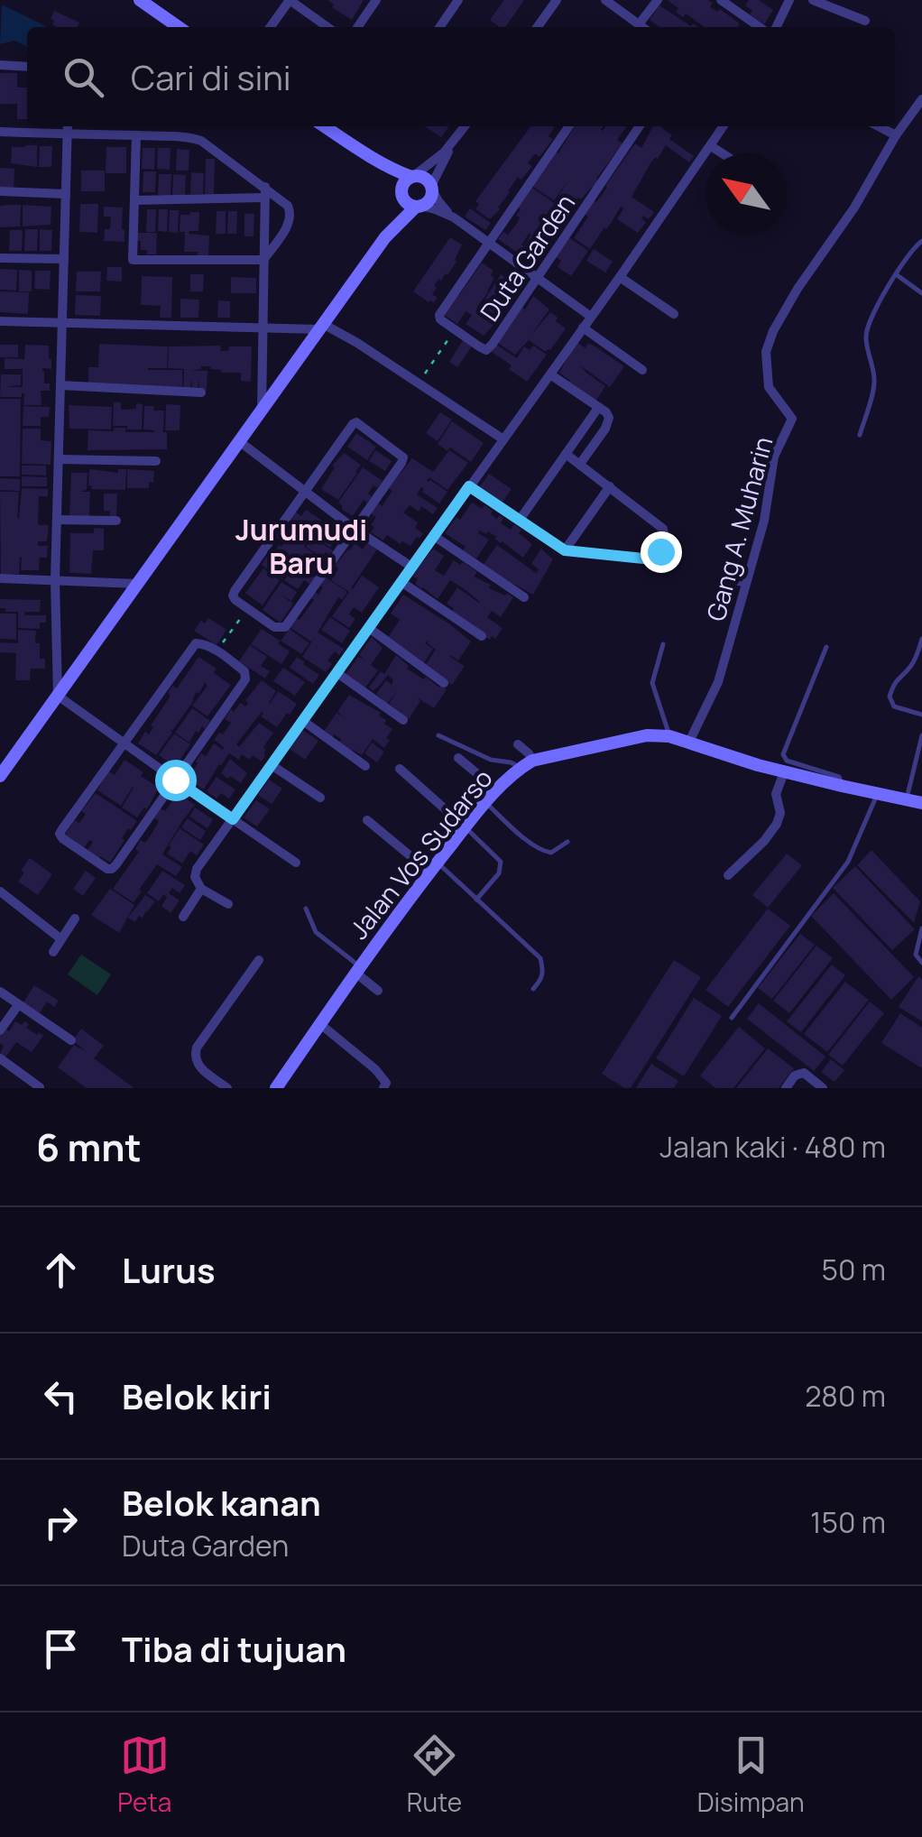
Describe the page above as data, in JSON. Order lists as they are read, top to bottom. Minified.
{"streets":{"street":["Duta Garden","Gang A. Muharin","Jalan Vos Sudarso"]},"districts":["Jurumudi Baru"],"north":"top left","page":{"search":"Cari di sini","heading":["6 mnt","Jalan kaki · 480 m"],"list":[["Lurus","50 m"],["Belok kiri","280 m"],["Belok kanan","Duta Garden","150 m"],"Tiba di tujuan"],"nav":["Peta","Rute","Disimpan"]}}
